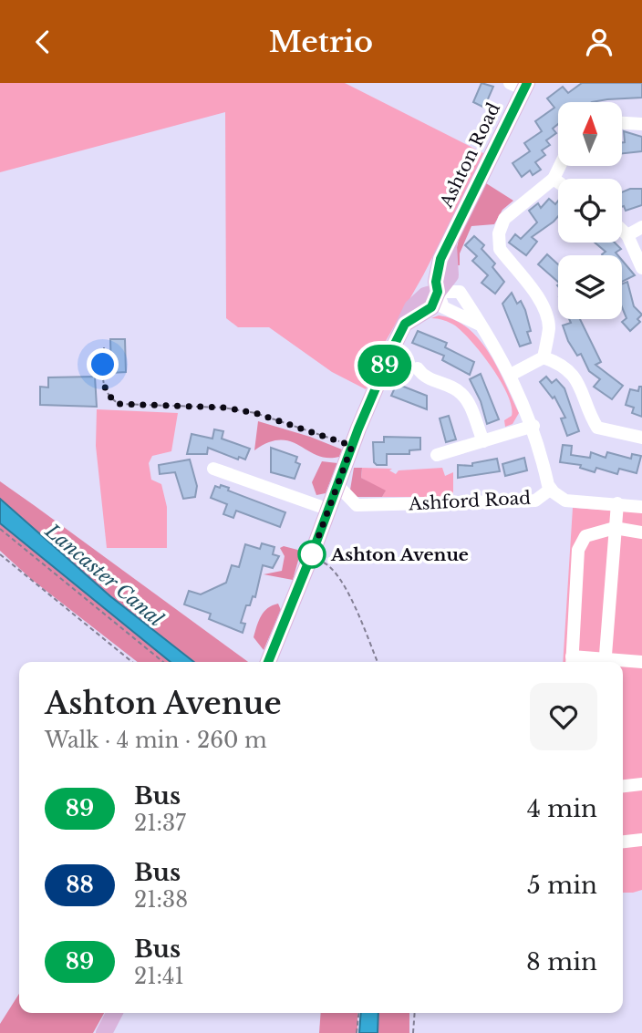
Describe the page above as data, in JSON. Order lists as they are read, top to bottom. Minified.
{"streets":{"main road":["Ashton Road"],"street":["Ashford Road"]},"crossings":[["Ashton Road","Ashford Road"]],"water":["Lancaster Canal"],"places":["Ashton Avenue"],"lines":["bus line 89"],"north":"top","page":{"header":"Metrio","on_map":"89","heading":["Ashton Avenue","Walk · 4 min · 260 m"],"list":[{"mark":"89","name":"Bus","note":"21:37","value":"4 min"},{"mark":"88","name":"Bus","note":"21:38","value":"5 min"},{"mark":"89","name":"Bus","note":"21:41","value":"8 min"}]}}
